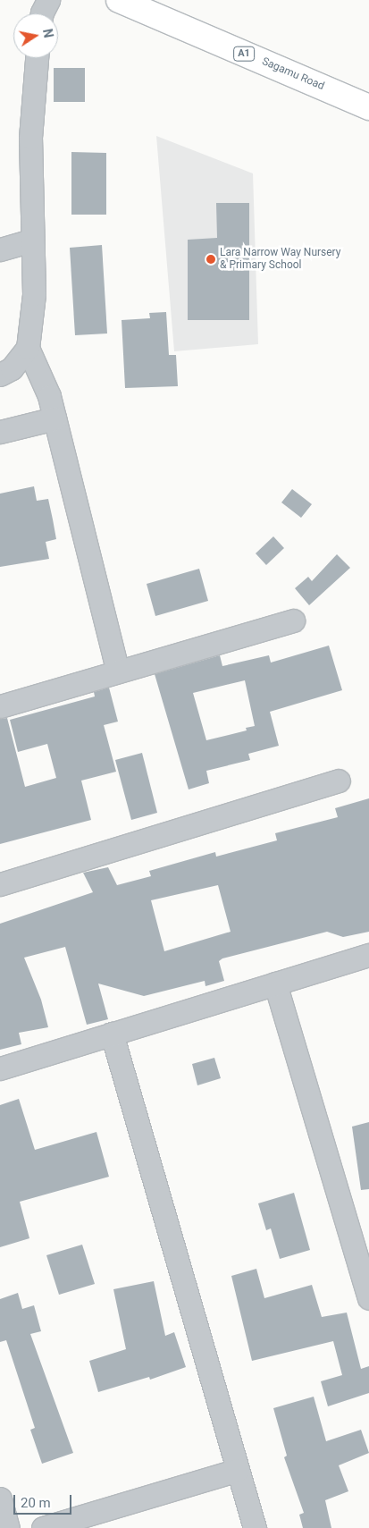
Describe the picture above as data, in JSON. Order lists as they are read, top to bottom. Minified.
{"streets":{"highway":["A1","Sagamu Road"]},"places":["Lara Narrow Way Nursery & Primary School"],"scale_bar":"20 m","north":"right"}
